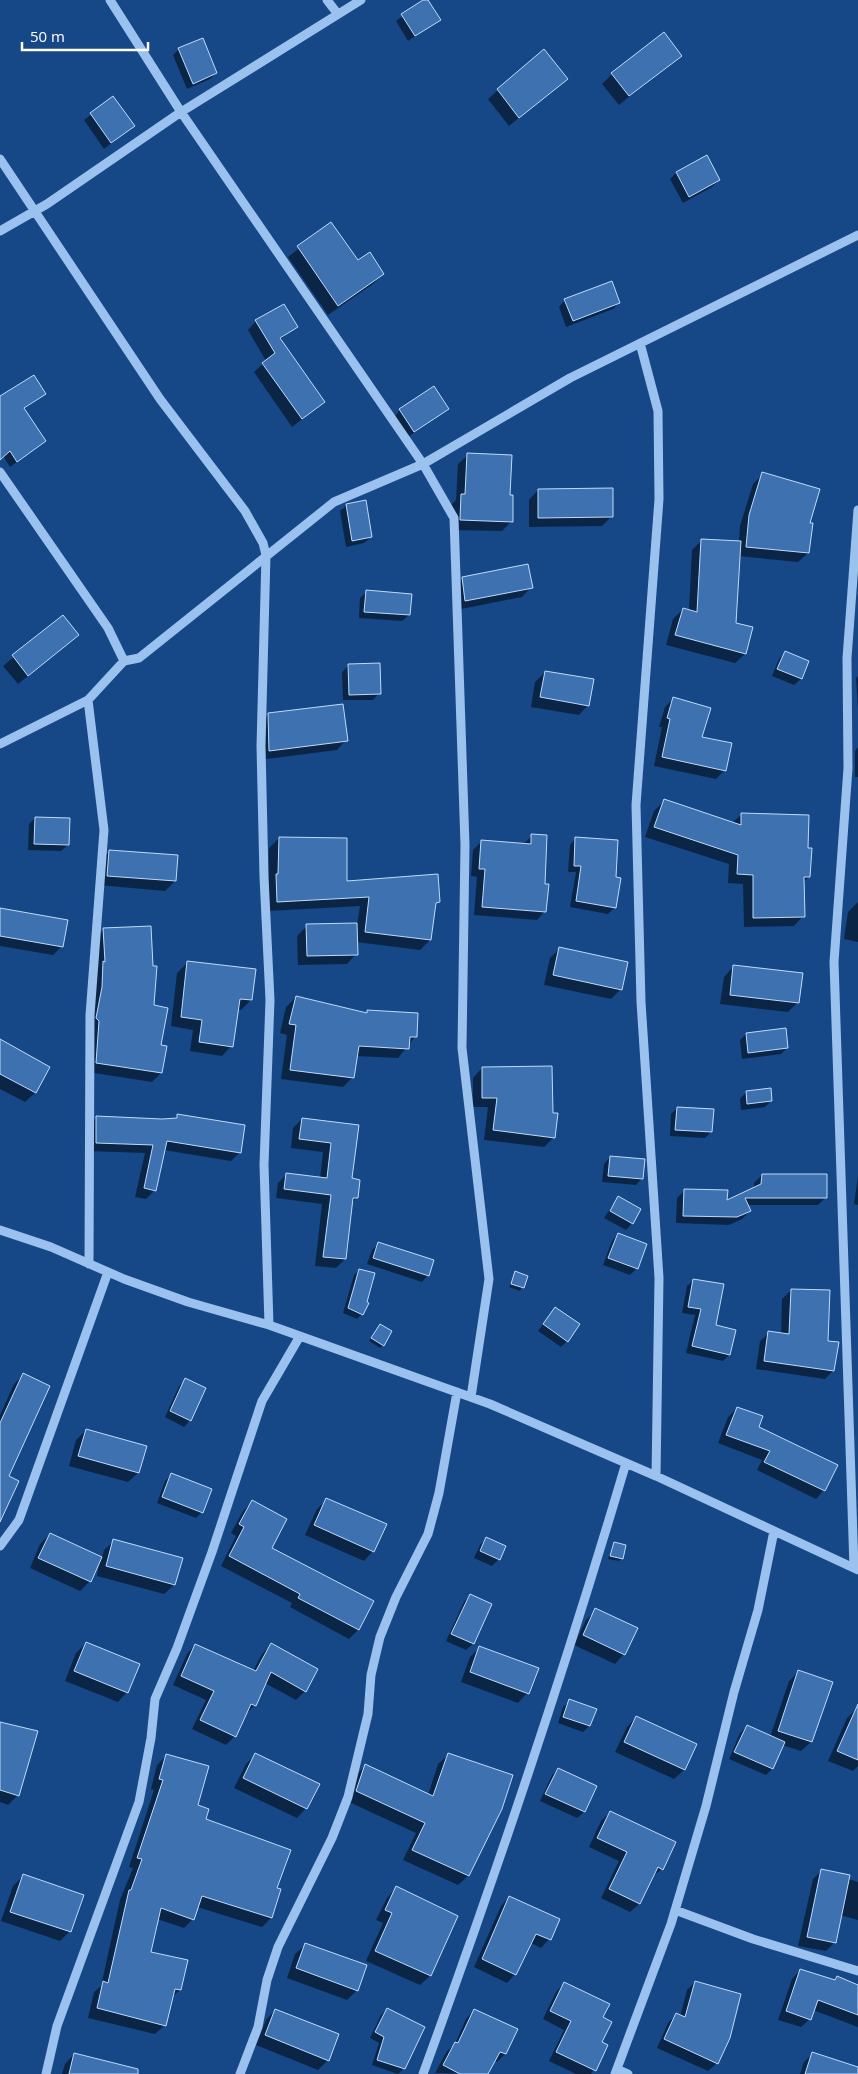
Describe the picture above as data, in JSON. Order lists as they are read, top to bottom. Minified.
{"scale_bar":"50 m"}
